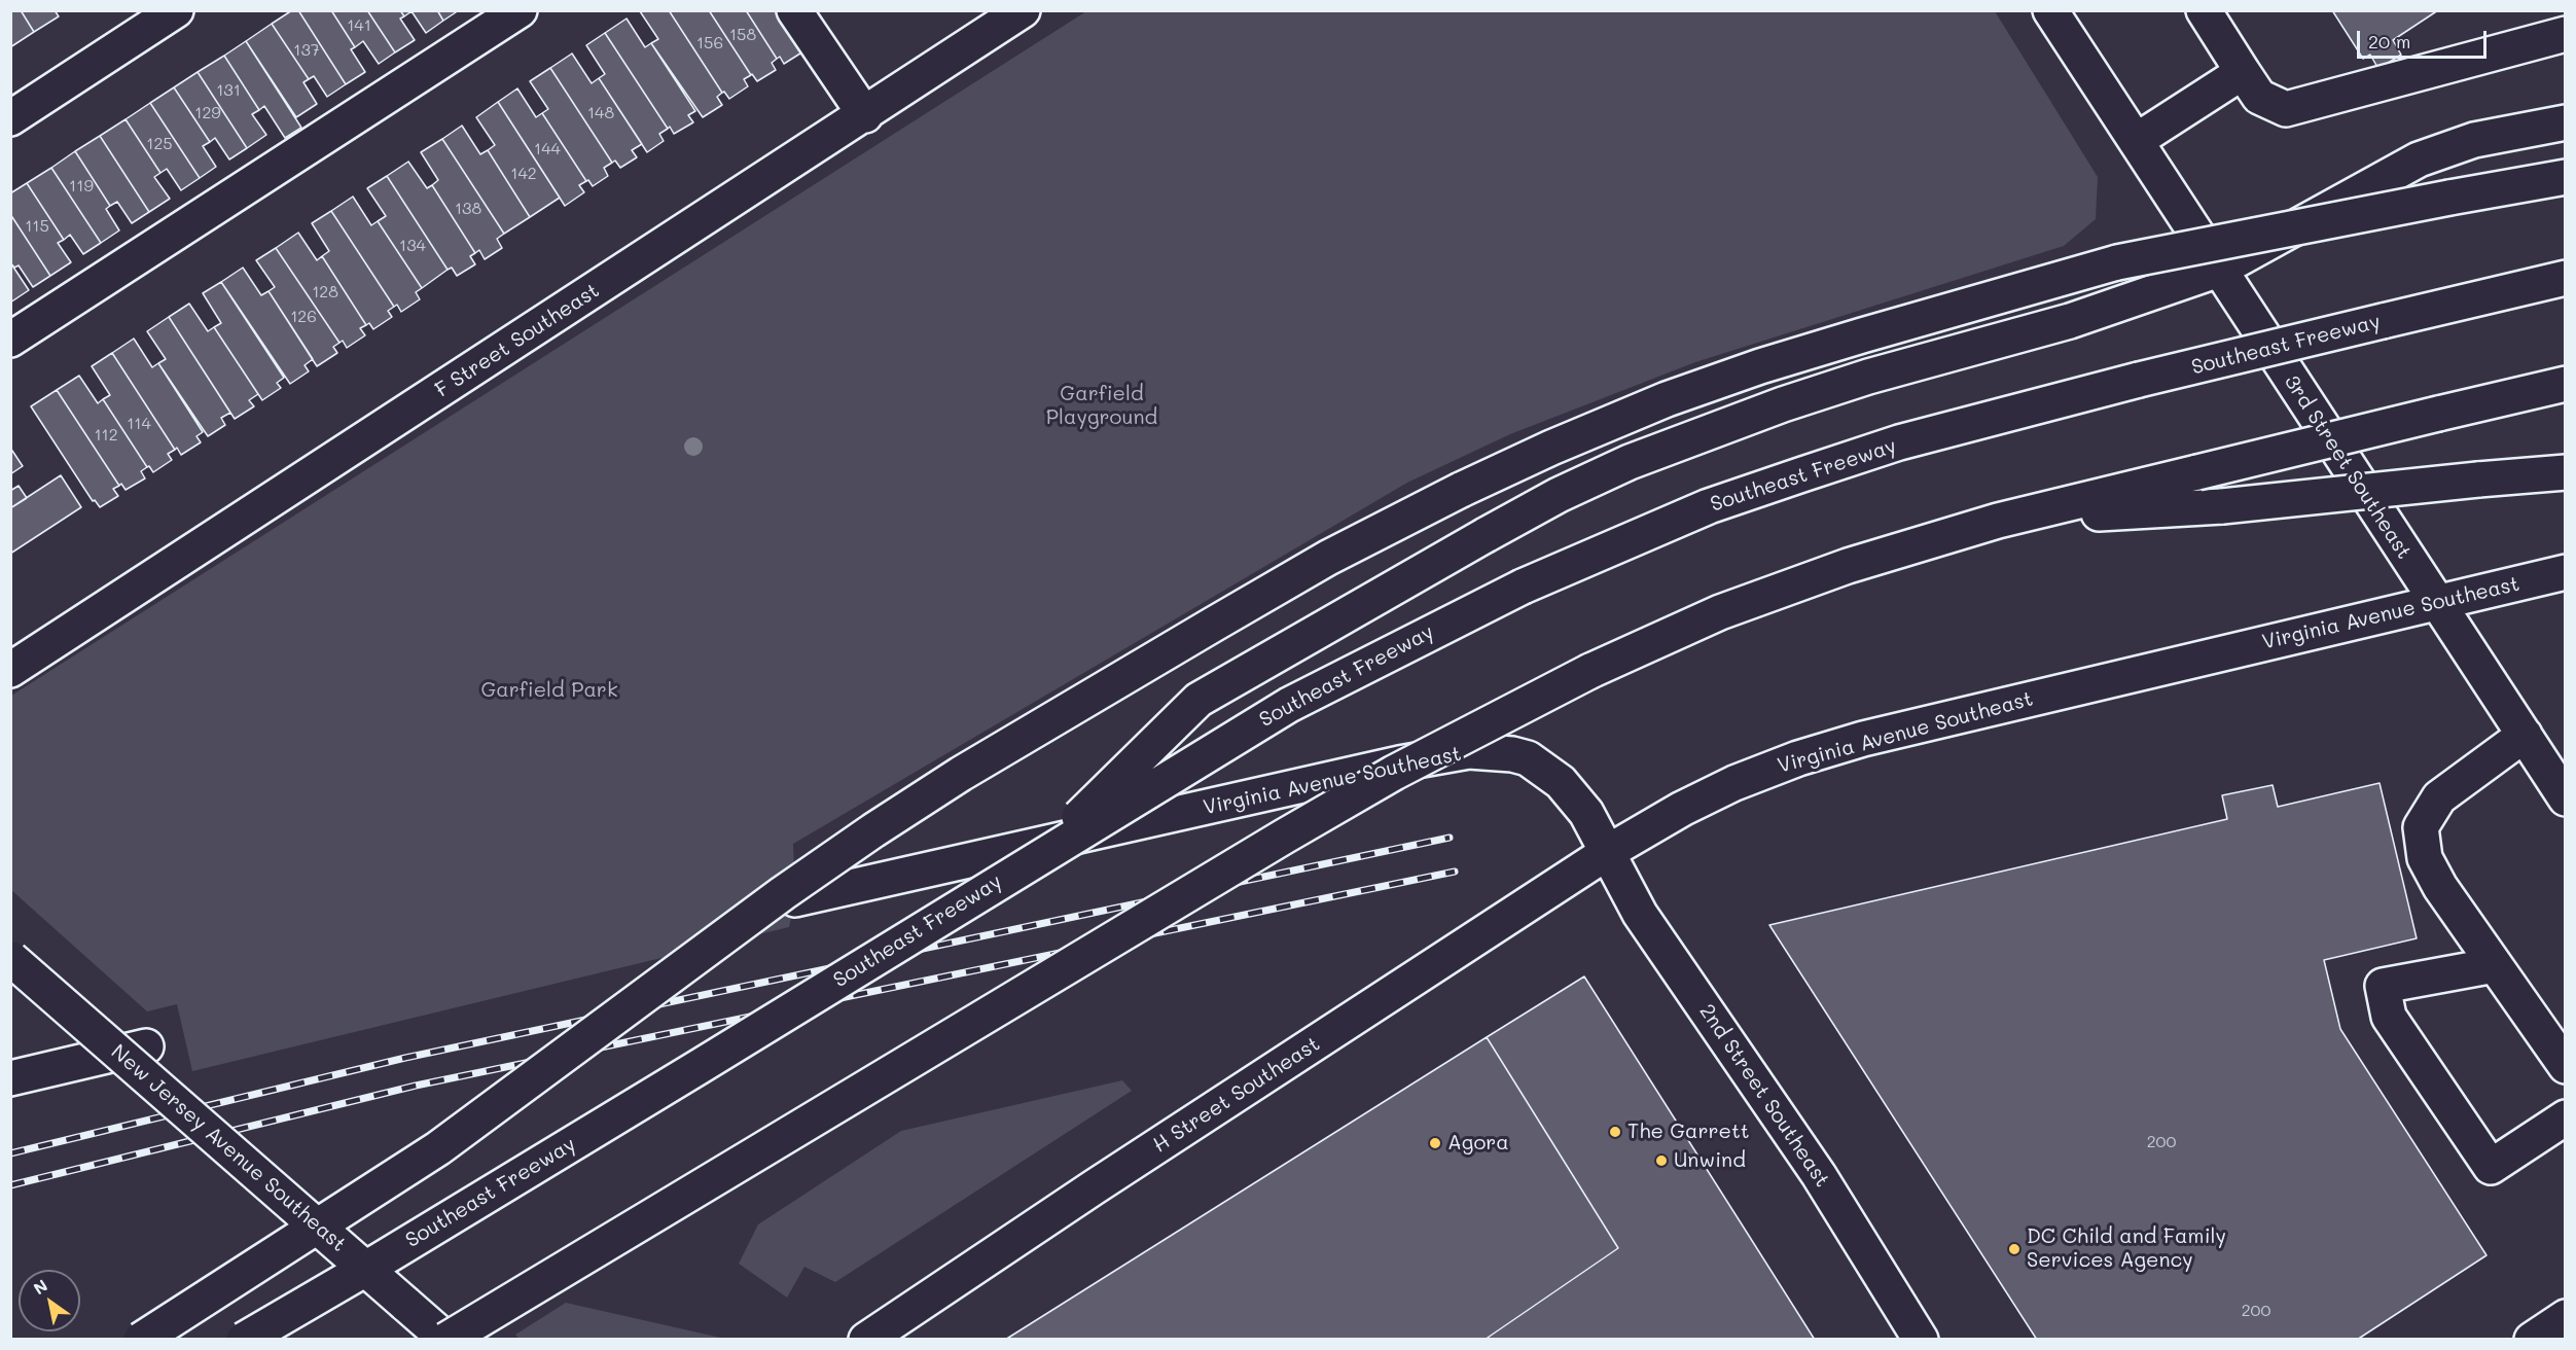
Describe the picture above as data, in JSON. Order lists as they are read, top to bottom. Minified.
{"streets":{"main road":["F Street Southeast","Southeast Freeway","3rd Street Southeast","Virginia Avenue Southeast","H Street Southeast","2nd Street Southeast","New Jersey Avenue Southeast"]},"crossings":[["3rd Street Southeast","Virginia Avenue Southeast"],["Virginia Avenue Southeast","H Street Southeast"],["Virginia Avenue Southeast","2nd Street Southeast"],["H Street Southeast","2nd Street Southeast"]],"parks":["Garfield Playground","Garfield Park"],"places":["The Garrett","Agora","Unwind","DC Child and Family Services Agency"],"house_numbers":["141","158","156","137","131","129","148","125","144","142","119","138","115","134","128","126","114","112","200","200"],"scale_bar":"20 m","north":"top left"}
